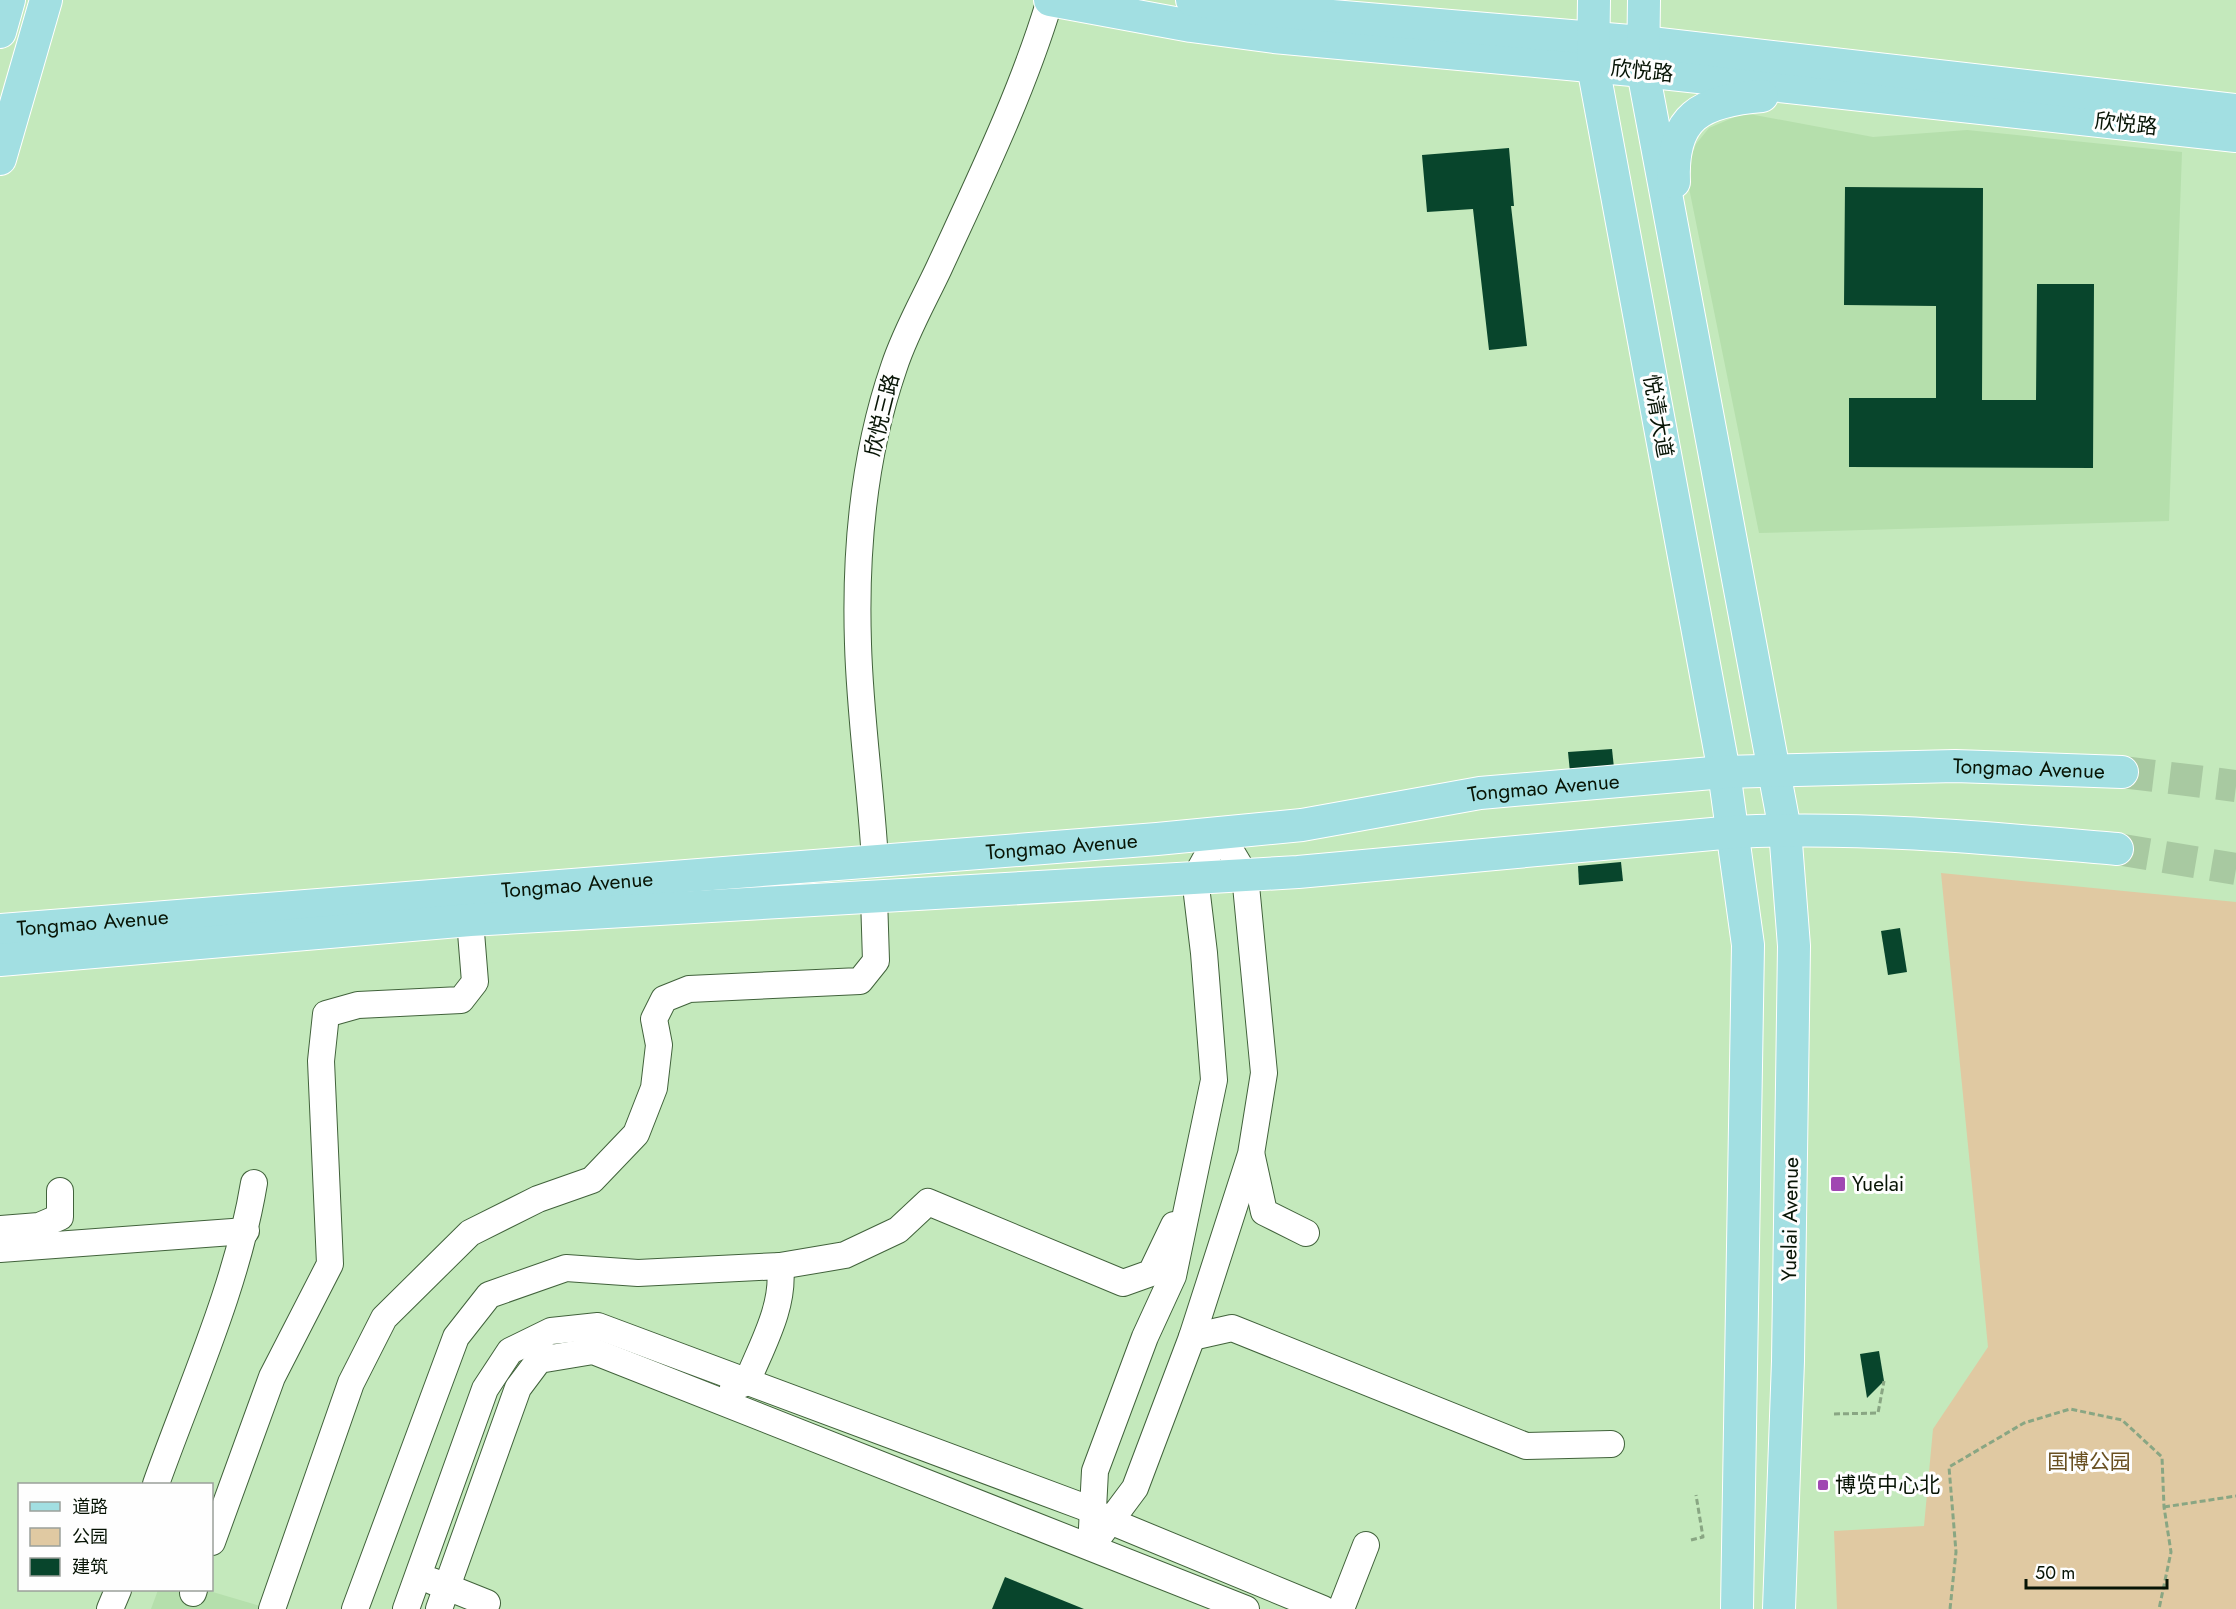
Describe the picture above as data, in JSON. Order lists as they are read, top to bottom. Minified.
{"streets":{"main road":["欣悦路","悦清大道","Tongmao Avenue","Yuelai Avenue"],"street":["欣悦三路"]},"crossings":[["欣悦路","欣悦三路"],["欣悦路","悦清大道"],["欣悦三路","Tongmao Avenue"],["悦清大道","Tongmao Avenue"],["Tongmao Avenue","Yuelai Avenue"]],"parks":["国博公园"],"places":{"transit":["Yuelai","博览中心北"]},"legend":["道路","公园","建筑"],"scale_bar":"50 m"}
